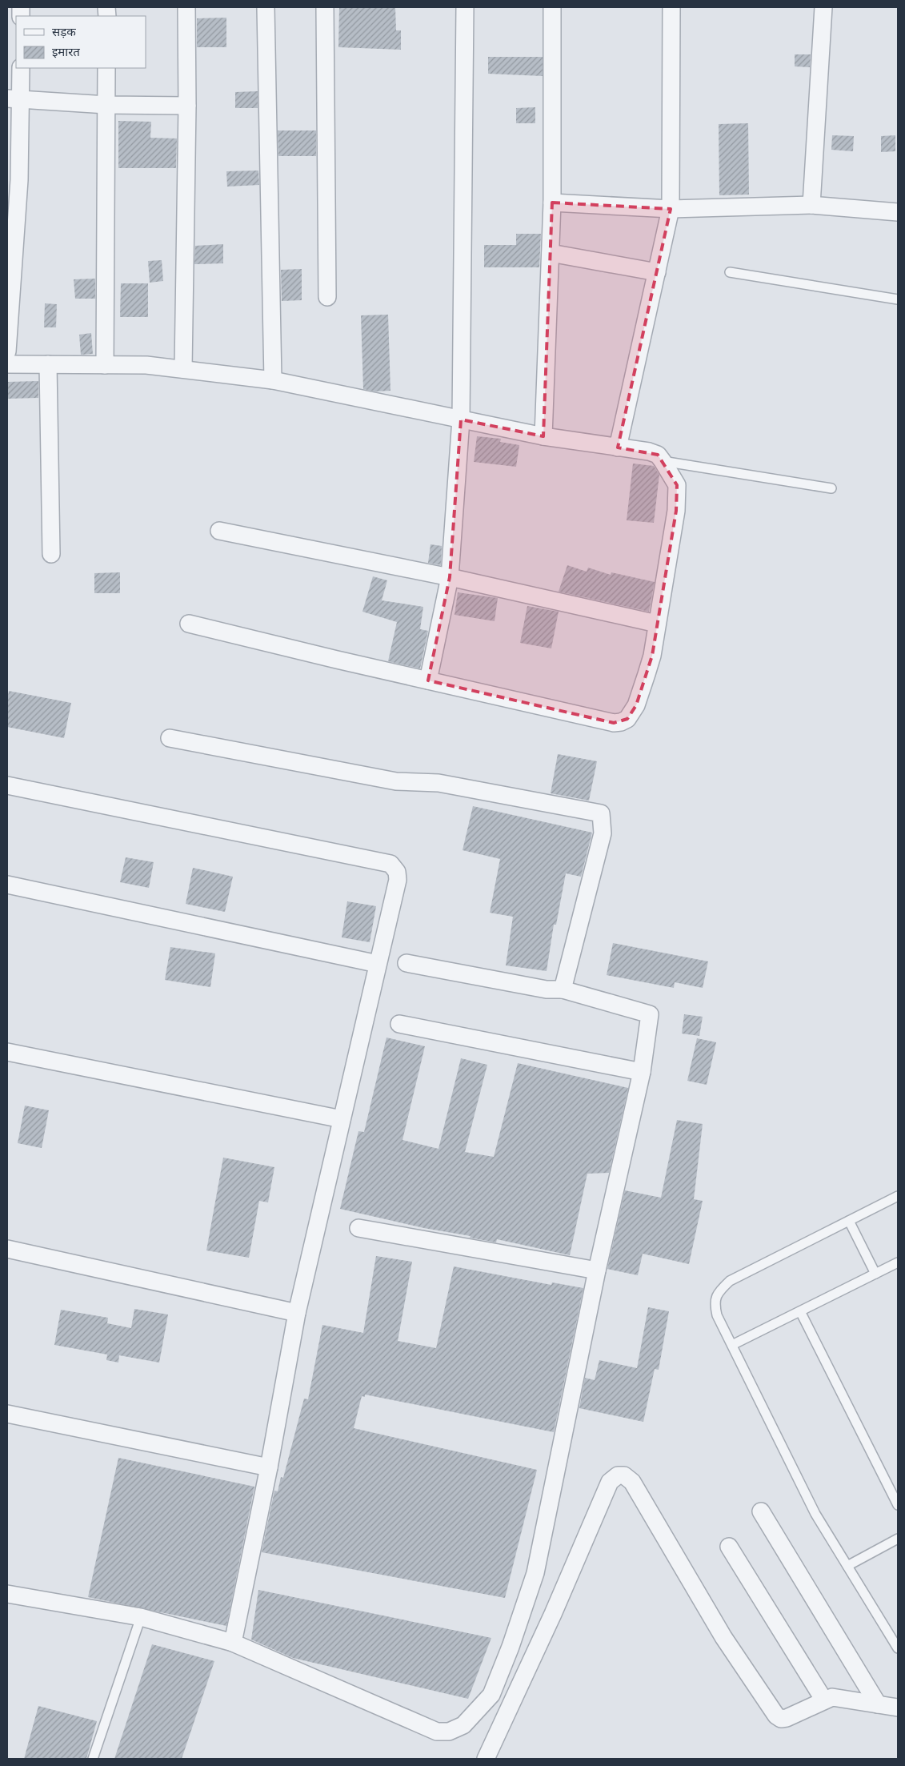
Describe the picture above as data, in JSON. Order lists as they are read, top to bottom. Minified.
{"legend":["सड़क","इमारत"]}
